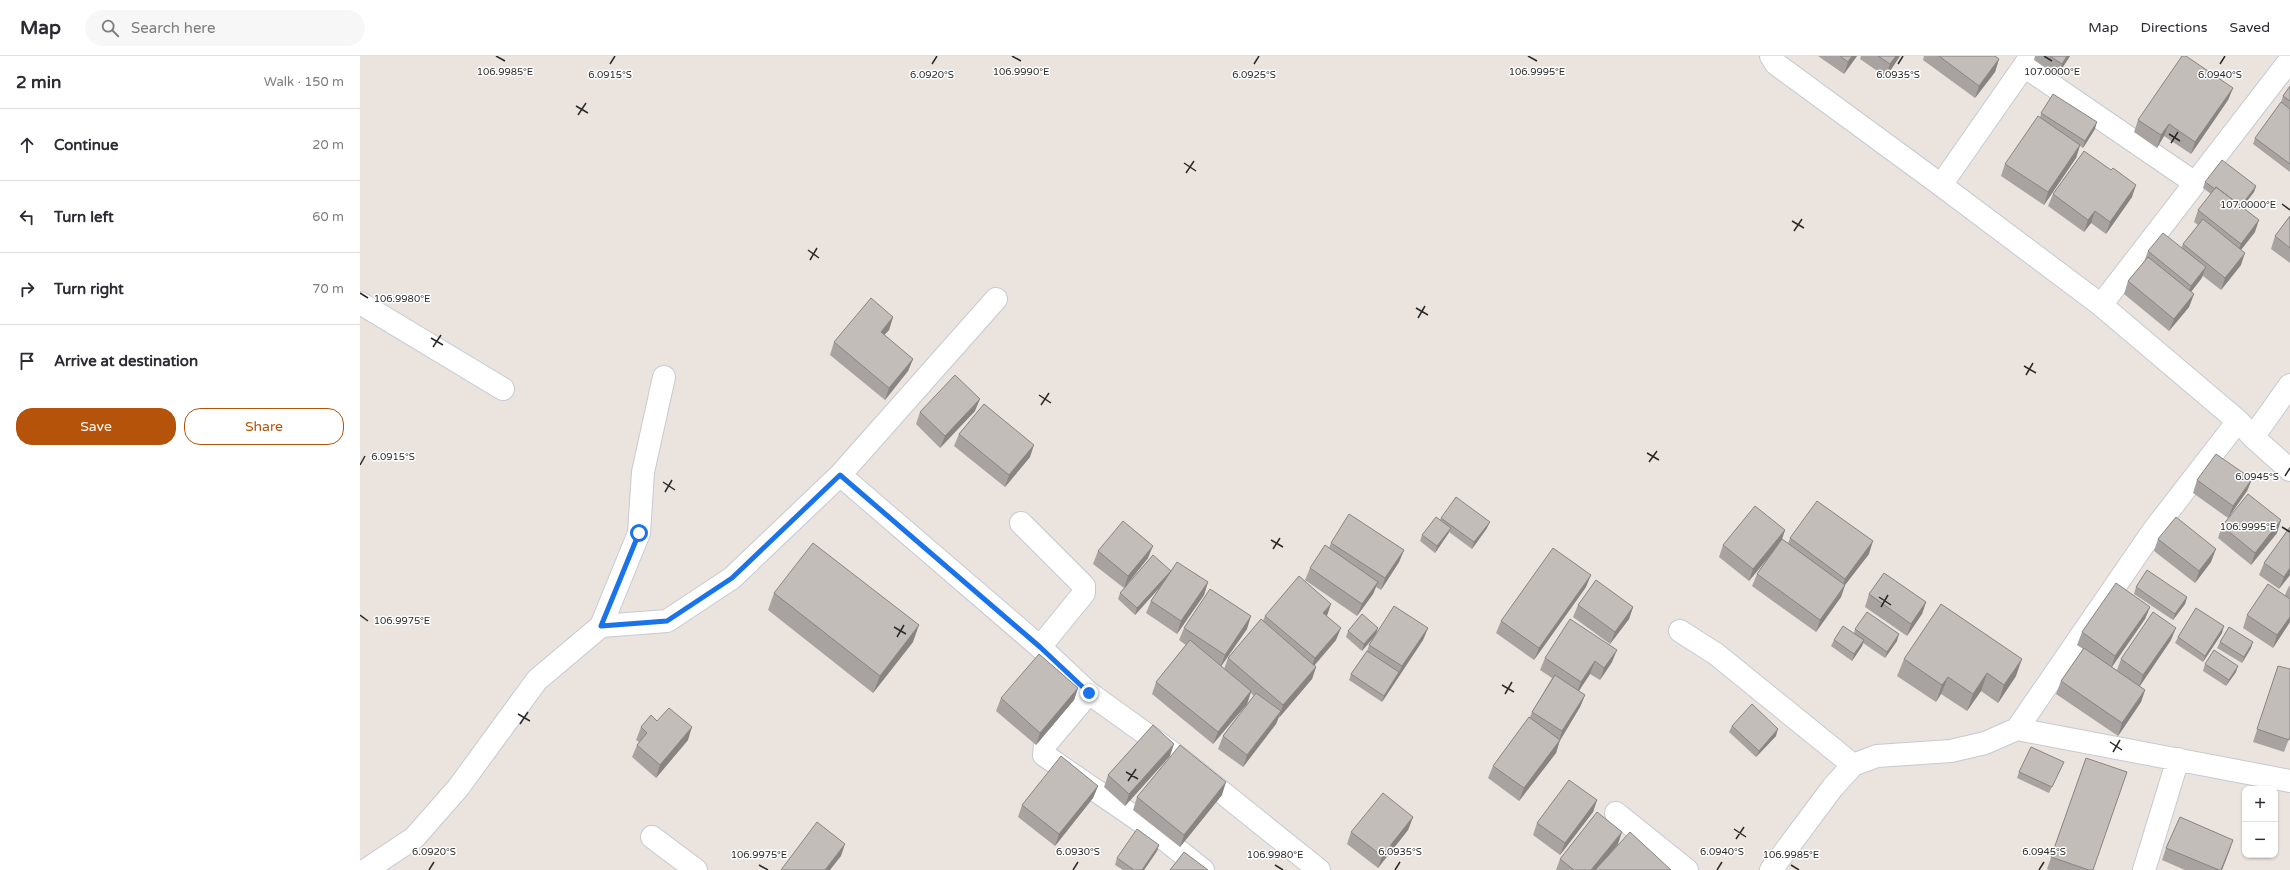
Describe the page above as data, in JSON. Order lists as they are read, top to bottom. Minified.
{"page":{"header":"Map","search":"Search here","nav":["Map","Directions","Saved"],"heading":["2 min","Walk · 150 m"],"list":[["Continue","20 m"],["Turn left","60 m"],["Turn right","70 m"],"Arrive at destination"],"buttons":["Save","Share"],"map_buttons":["+","−"]},"coordinates":["107.0000°E","106.9985°E","106.9990°E","106.9995°E","6.0915°S","6.0920°S","6.0925°S","6.0935°S","6.0940°S","106.9980°E","6.0945°S","106.9975°E","6.0930°S"]}
